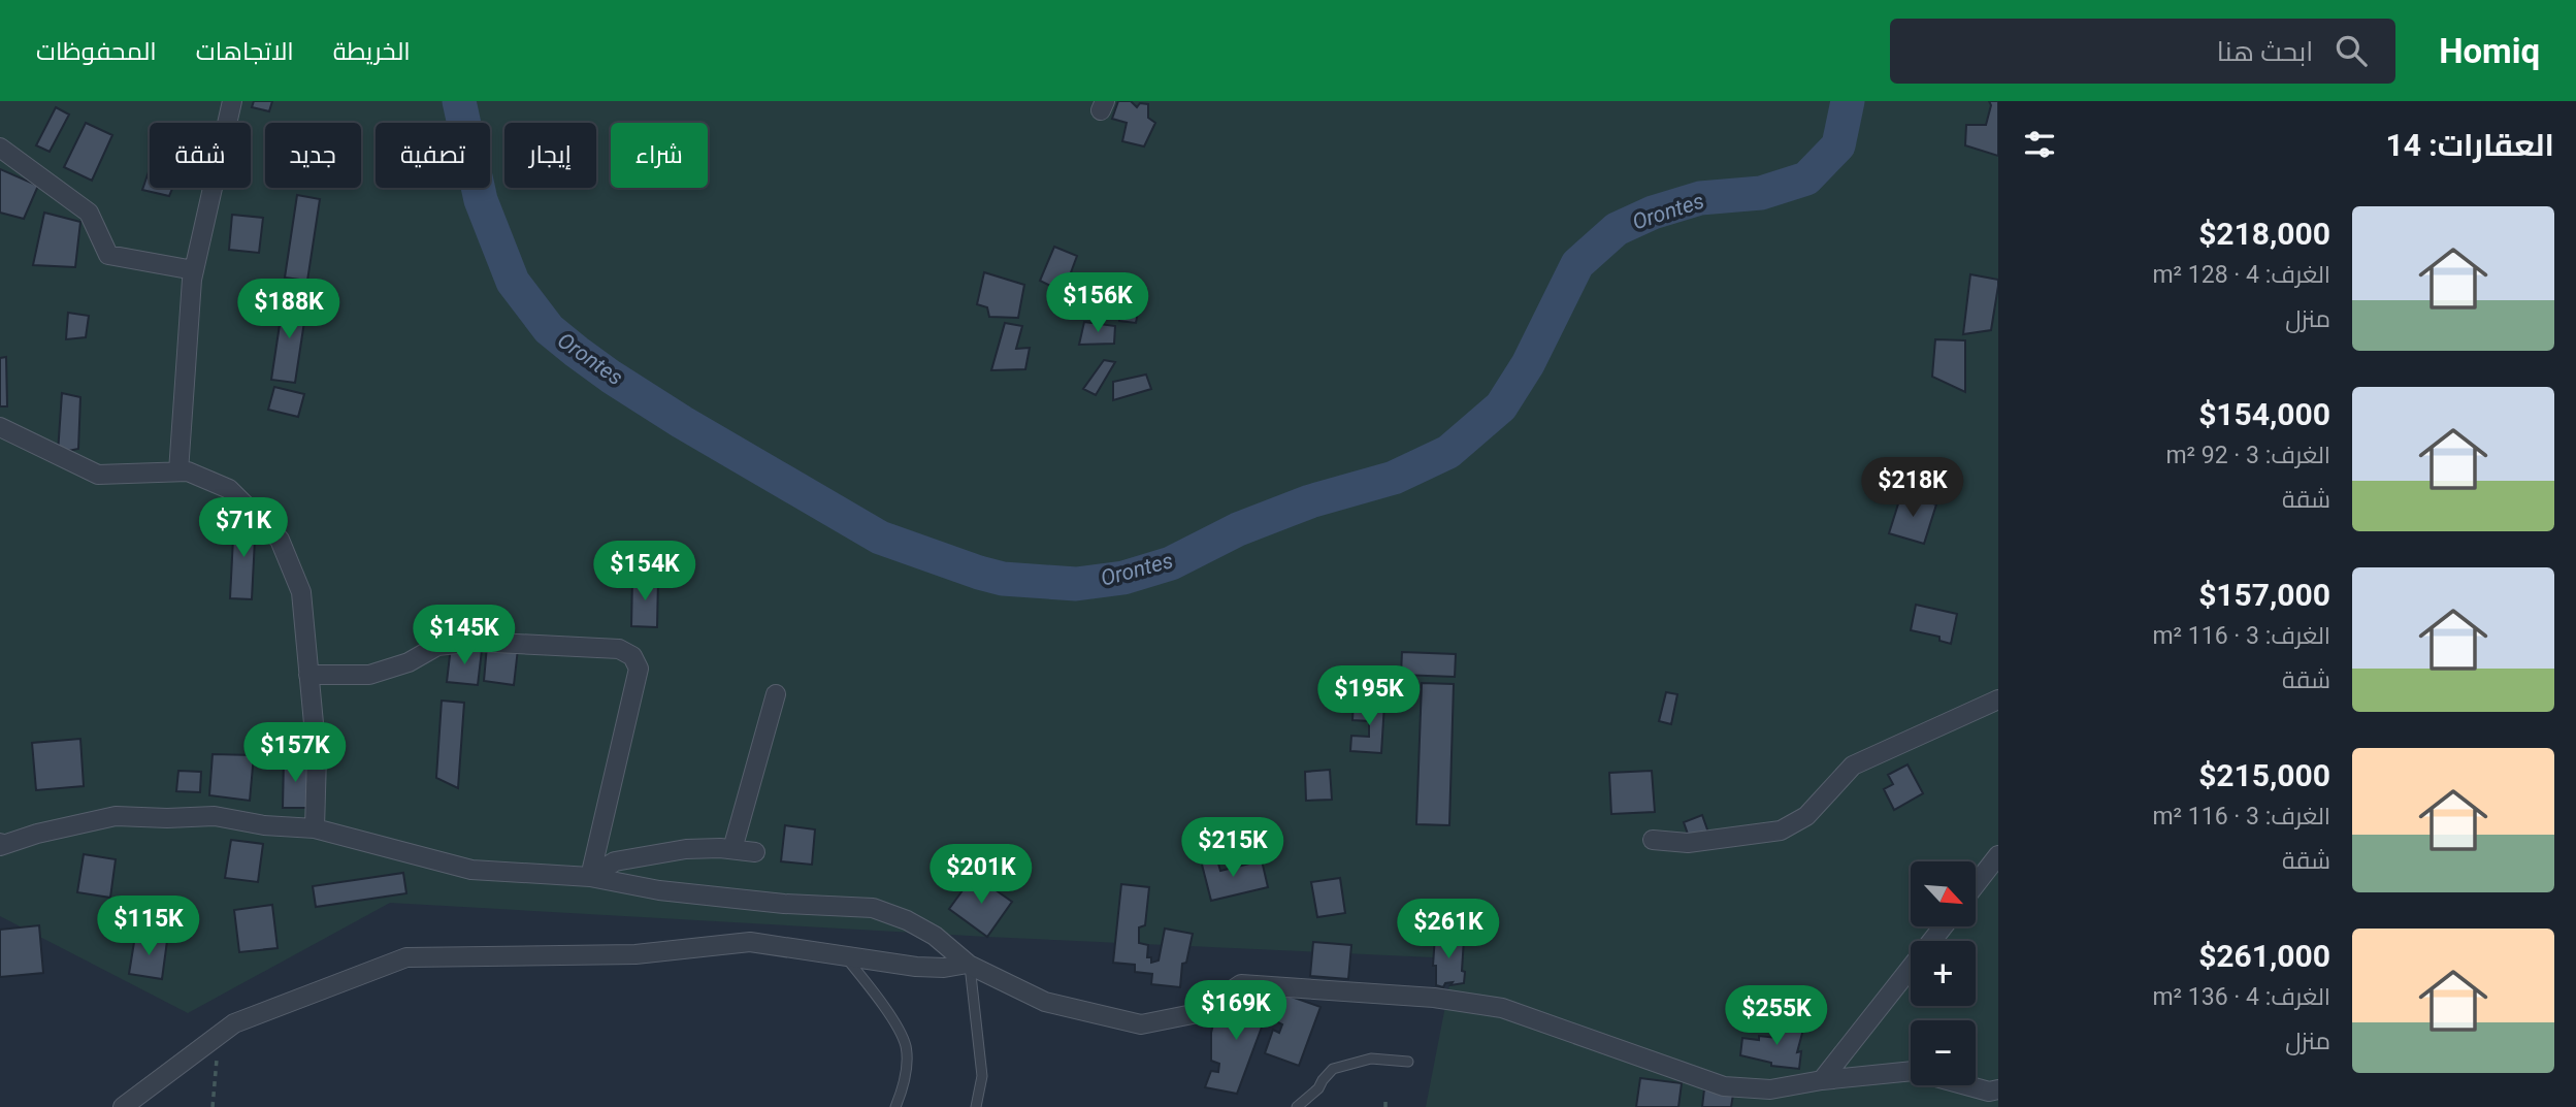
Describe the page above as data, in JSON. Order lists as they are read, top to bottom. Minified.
{"water":["Orontes"],"north":"bottom right","page":{"header":"Homiq","search":"ابحث هنا","nav":["الخريطة","الاتجاهات","المحفوظات"],"heading":"العقارات: 14","chip":["شراء","إيجار","تصفية","جديد","شقة"],"list":[{"name":"$218,000","note":"الغرف: 4 · 128 m² · منزل"},{"name":"$154,000","note":"الغرف: 3 · 92 m² · شقة"},{"name":"$157,000","note":"الغرف: 3 · 116 m² · شقة"},{"name":"$215,000","note":"الغرف: 3 · 116 m² · شقة"},{"name":"$261,000","note":"الغرف: 4 · 136 m² · منزل"}],"price":["$156K","$188K","$218K","$71K","$154K","$145K","$195K","$157K","$215K","$201K","$115K","$261K","$169K","$255K"],"map_buttons":["+","−"]}}
